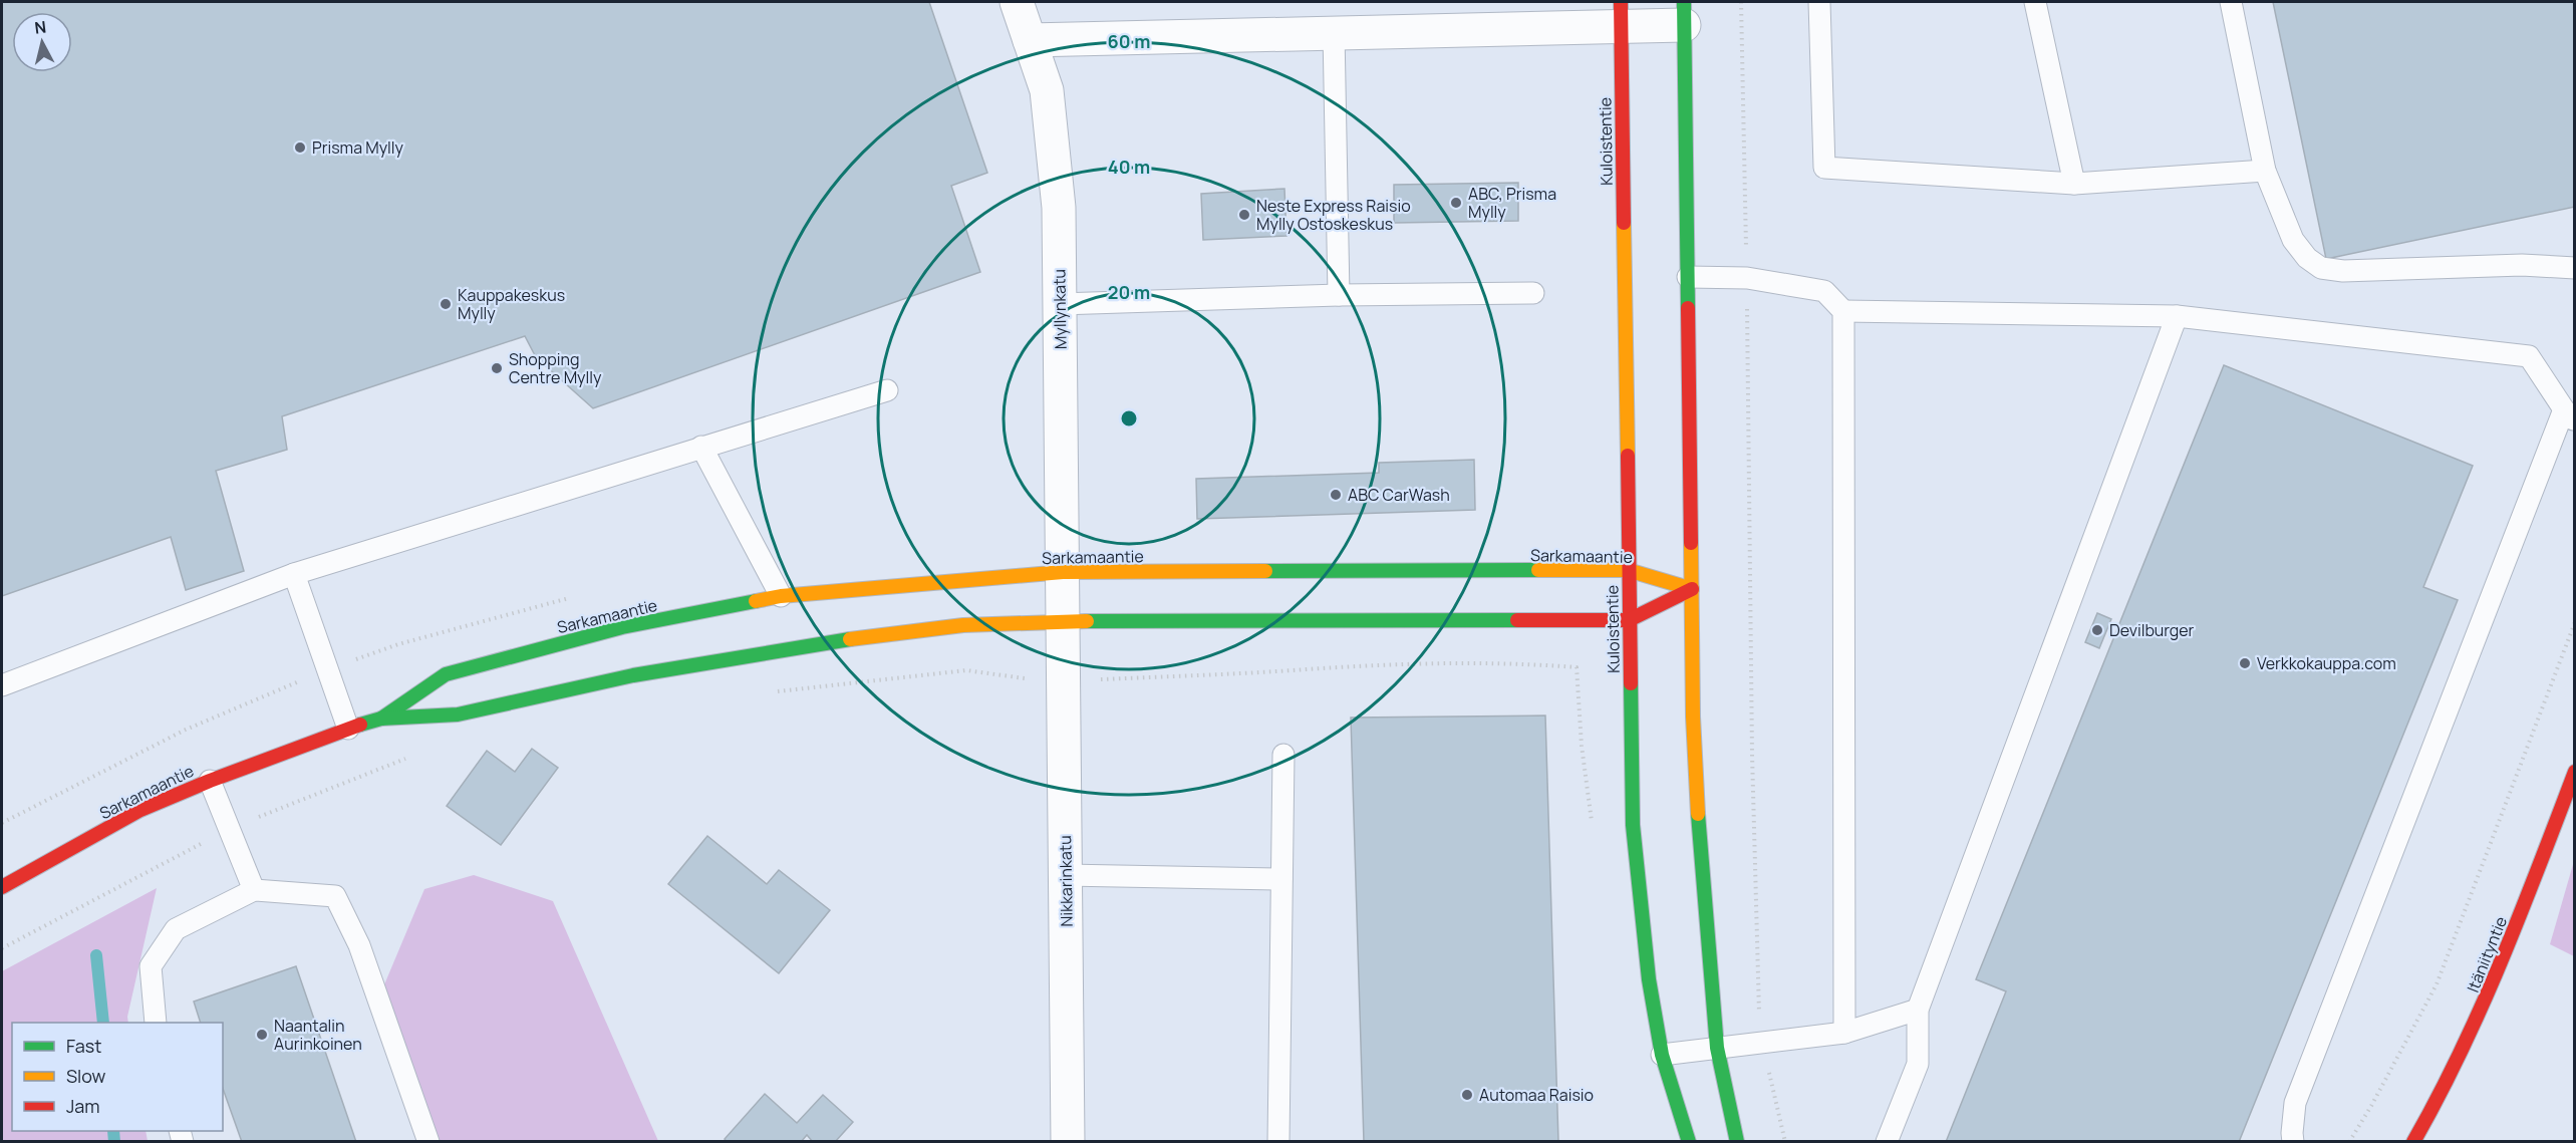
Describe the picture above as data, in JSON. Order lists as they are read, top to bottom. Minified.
{"streets":{"street":["Kuloistentie","Myllynkatu","Sarkamaantie","Nikkarinkatu","Itäniityntie"]},"crossings":[["Kuloistentie","Sarkamaantie"],["Myllynkatu","Sarkamaantie"],["Myllynkatu","Nikkarinkatu"],["Sarkamaantie","Nikkarinkatu"]],"places":["Prisma Mylly","ABC, Prisma Mylly","Neste Express Raisio Mylly Ostoskeskus","Kauppakeskus Mylly","Shopping Centre Mylly","ABC CarWash","Devilburger","Verkkokauppa.com","Naantalin Aurinkoinen","Automaa Raisio"],"legend":["Fast","Slow","Jam"],"north":"top","rings":["60 m","40 m","20 m"]}
